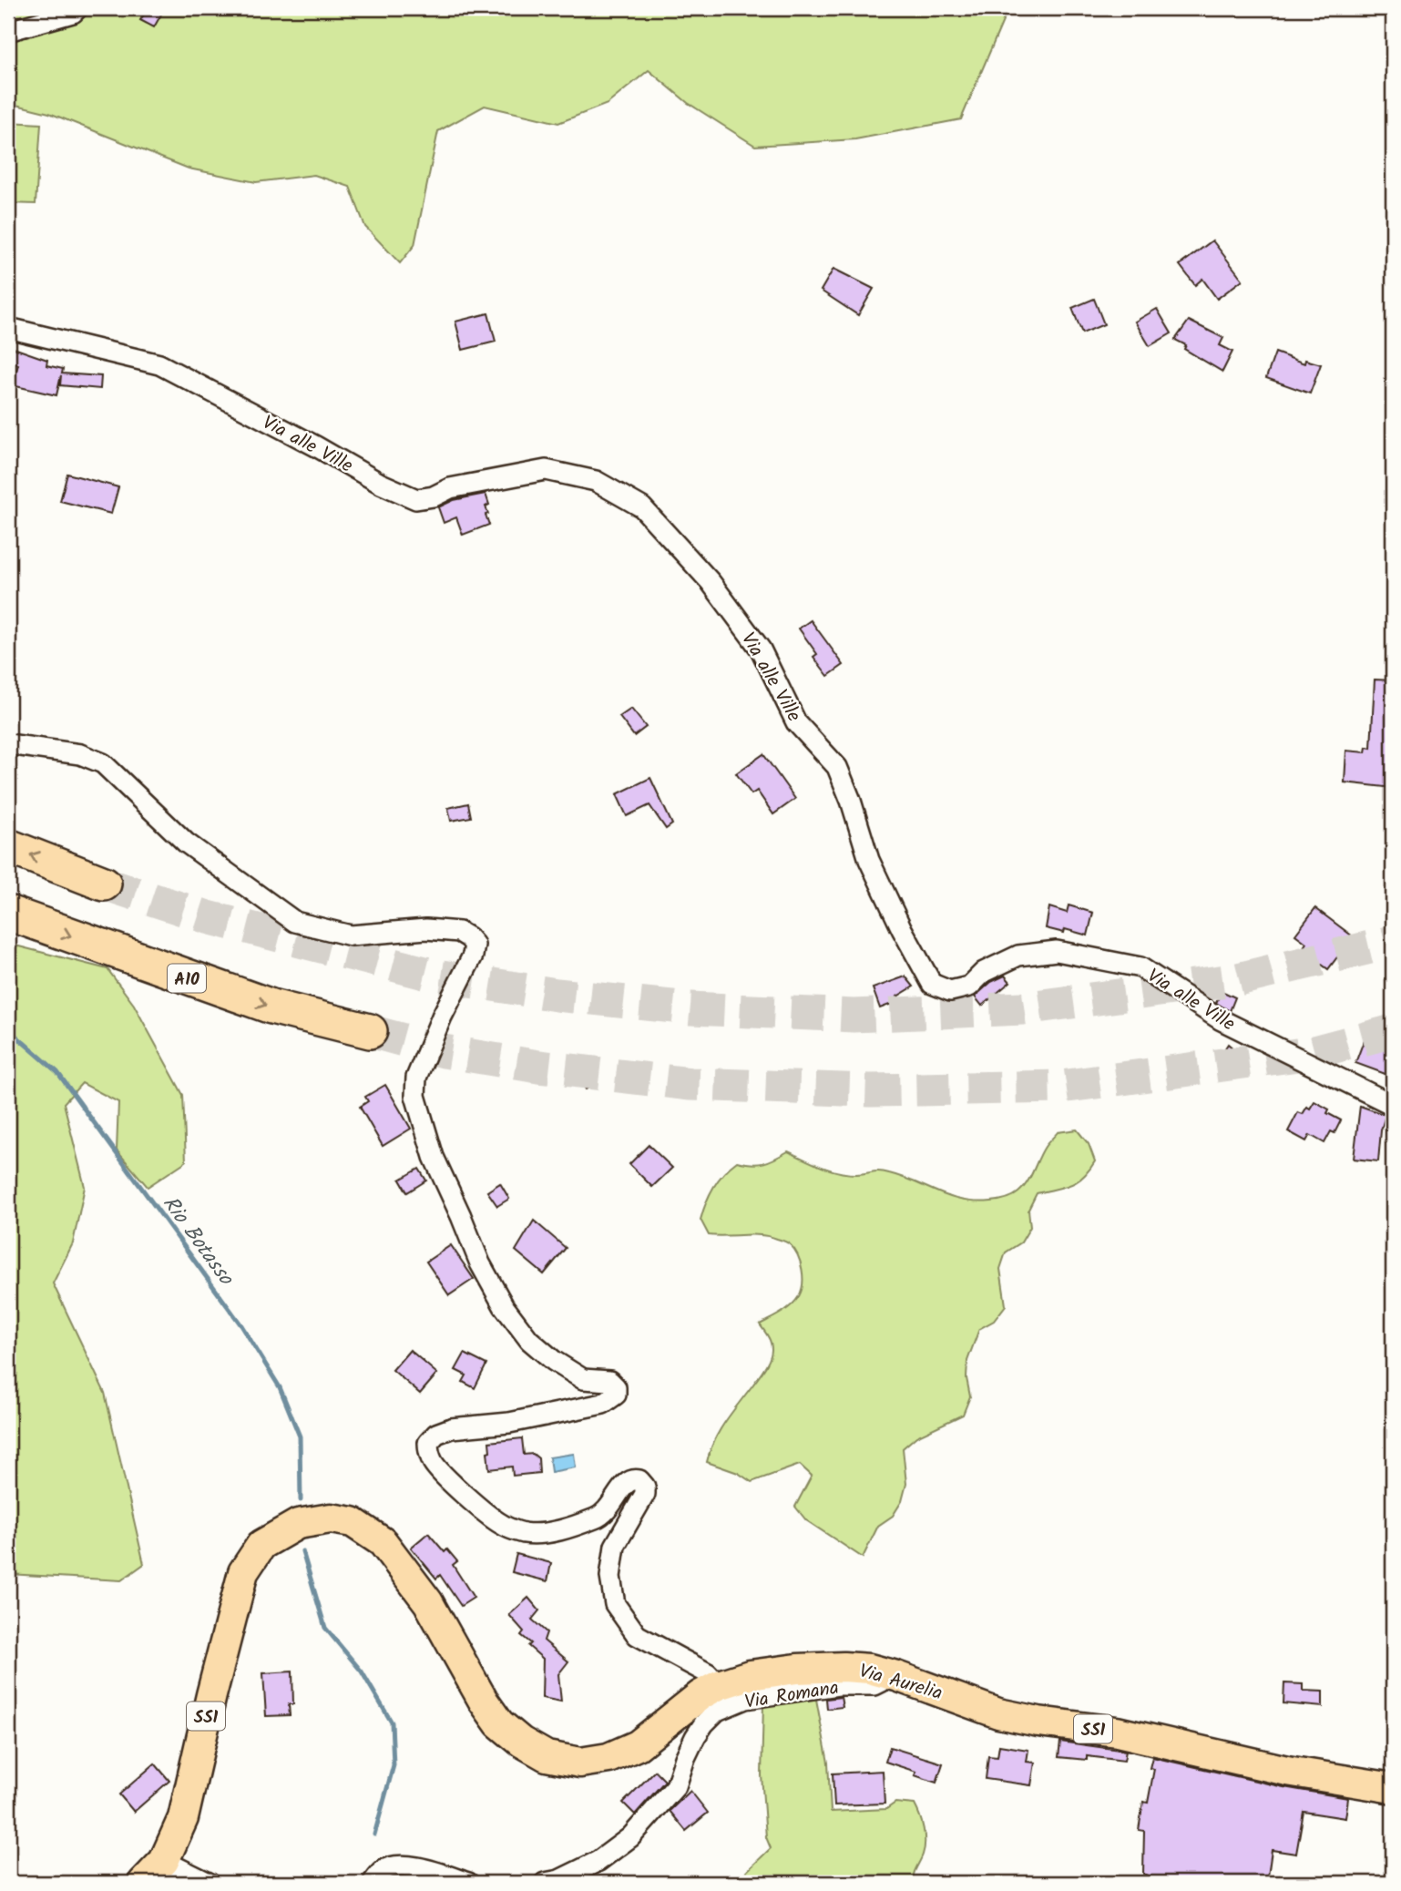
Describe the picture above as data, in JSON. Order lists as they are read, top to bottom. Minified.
{"streets":{"highway":["A10"],"main road":["Via Aurelia","SS1"],"street":["Via alle Ville","Via Romana"]},"crossings":[["Via Aurelia","Via Romana"],["Via Aurelia","SS1"]],"water":["Rio Botasso"]}
